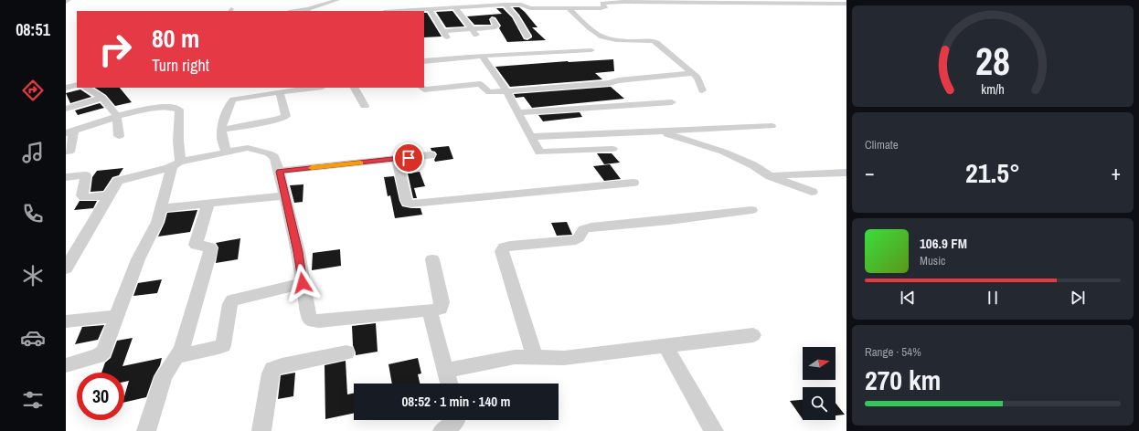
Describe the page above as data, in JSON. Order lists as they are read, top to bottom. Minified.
{"north":"right","page":{"tabs":"08:51","turn":["80 m","Turn right"],"tile":["Climate",["Range · 54%","270 km"]],"heat":["−","21.5°","+"],"song":["106.9 FM","Music"],"limit":"30","trip":"08:52 · 1 min · 140 m","gauge":["28","km/h"]}}
